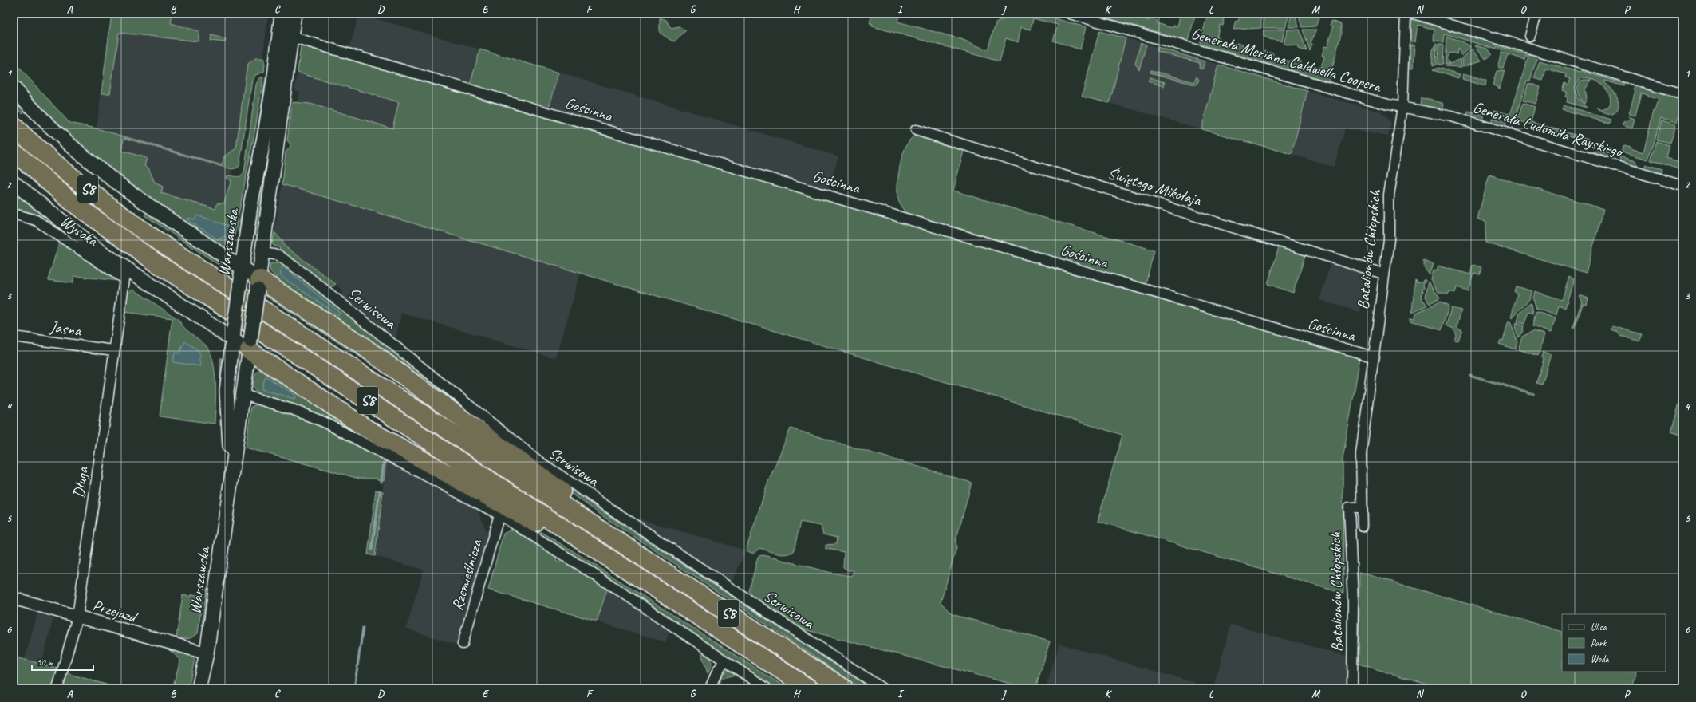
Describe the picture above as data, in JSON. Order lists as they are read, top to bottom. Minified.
{"streets":{"highway":["S8"],"main road":["Warszawska"],"street":["Generała Meriana Caldwella Coopera","Gościnna","Generała Ludomiła Rayskiego","Świętego Mikołaja","Wysoka","Batalionów Chłopskich","Serwisowa","Jasna","Długa","Rzemieślnicza","Przejazd"]},"crossings":[["Generała Meriana Caldwella Coopera","Generała Ludomiła Rayskiego"],["Generała Meriana Caldwella Coopera","Batalionów Chłopskich"],["Gościnna","Warszawska"],["Gościnna","Batalionów Chłopskich"],["Generała Ludomiła Rayskiego","Batalionów Chłopskich"],["Świętego Mikołaja","Batalionów Chłopskich"],["Wysoka","Długa"],["Warszawska","Serwisowa"],["Warszawska","Przejazd"],["Jasna","Długa"],["Długa","Przejazd"]],"legend":["Ulica","Park","Woda"],"scale_bar":"50 m","grid":{"columns":["A","B","C","D","E","F","G","H","I","J","K","L","M","N","O","P"],"rows":["1","2","3","4","5","6"]}}
